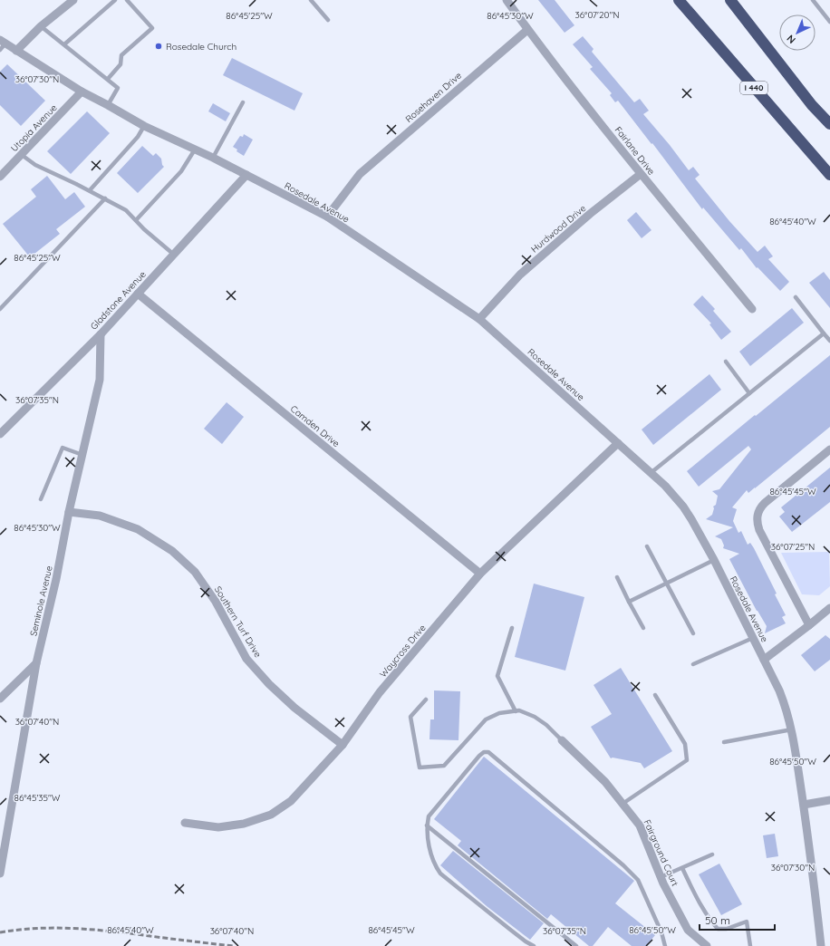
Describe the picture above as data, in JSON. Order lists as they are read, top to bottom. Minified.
{"streets":{"highway":["I 440"],"street":["Rosehaven Drive","Utopia Avenue","Fairlane Drive","Rosedale Avenue","Hurdwood Drive","Gladstone Avenue","Camden Drive","Seminole Avenue","Southern Turf Drive","Waycross Drive","Fairground Court"]},"crossings":[["Rosehaven Drive","Fairlane Drive"],["Rosehaven Drive","Rosedale Avenue"],["Utopia Avenue","Rosedale Avenue"],["Fairlane Drive","Hurdwood Drive"],["Rosedale Avenue","Hurdwood Drive"],["Rosedale Avenue","Gladstone Avenue"],["Rosedale Avenue","Waycross Drive"],["Gladstone Avenue","Camden Drive"],["Gladstone Avenue","Seminole Avenue"],["Camden Drive","Waycross Drive"],["Seminole Avenue","Southern Turf Drive"],["Southern Turf Drive","Waycross Drive"]],"places":["Rosedale Church"],"scale_bar":"50 m","north":"bottom left","coordinates":["36°07'20\"N","86°45'25\"W","86°45'30\"W","36°07'30\"N","86°45'40\"W","36°07'35\"N","86°45'45\"W","36°07'25\"N","36°07'40\"N","86°45'50\"W","86°45'35\"W"]}
